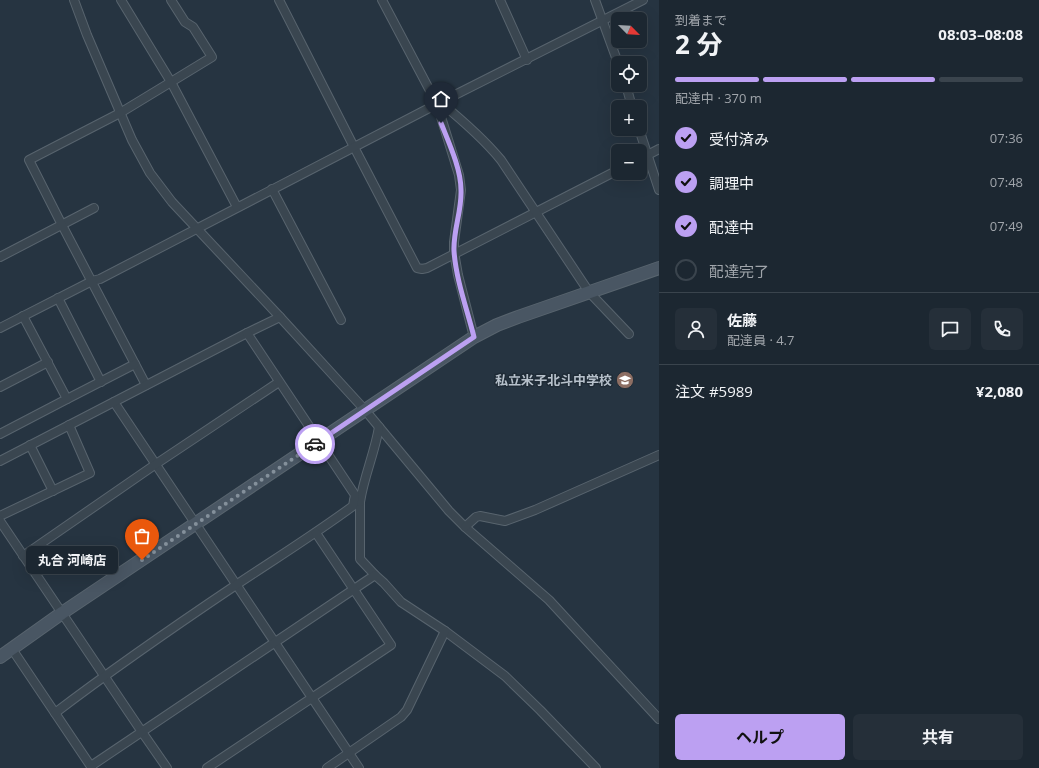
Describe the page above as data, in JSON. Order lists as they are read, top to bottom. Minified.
{"places":{"school or university":["私立米子北斗中学校"],"other":["丸合 河崎店"]},"north":"bottom right","page":{"heading":["2 分","到着まで","08:03–08:08"],"panel":["佐藤","配達員 · 4.7","注文 #5989","¥2,080"],"map_buttons":["+","−"],"bar":"配達中 · 370 m","list":[["受付済み","07:36"],["調理中","07:48"],["配達中","07:49"],"配達完了"],"bubble":"丸合 河崎店","buttons":["ヘルプ","共有"]}}
